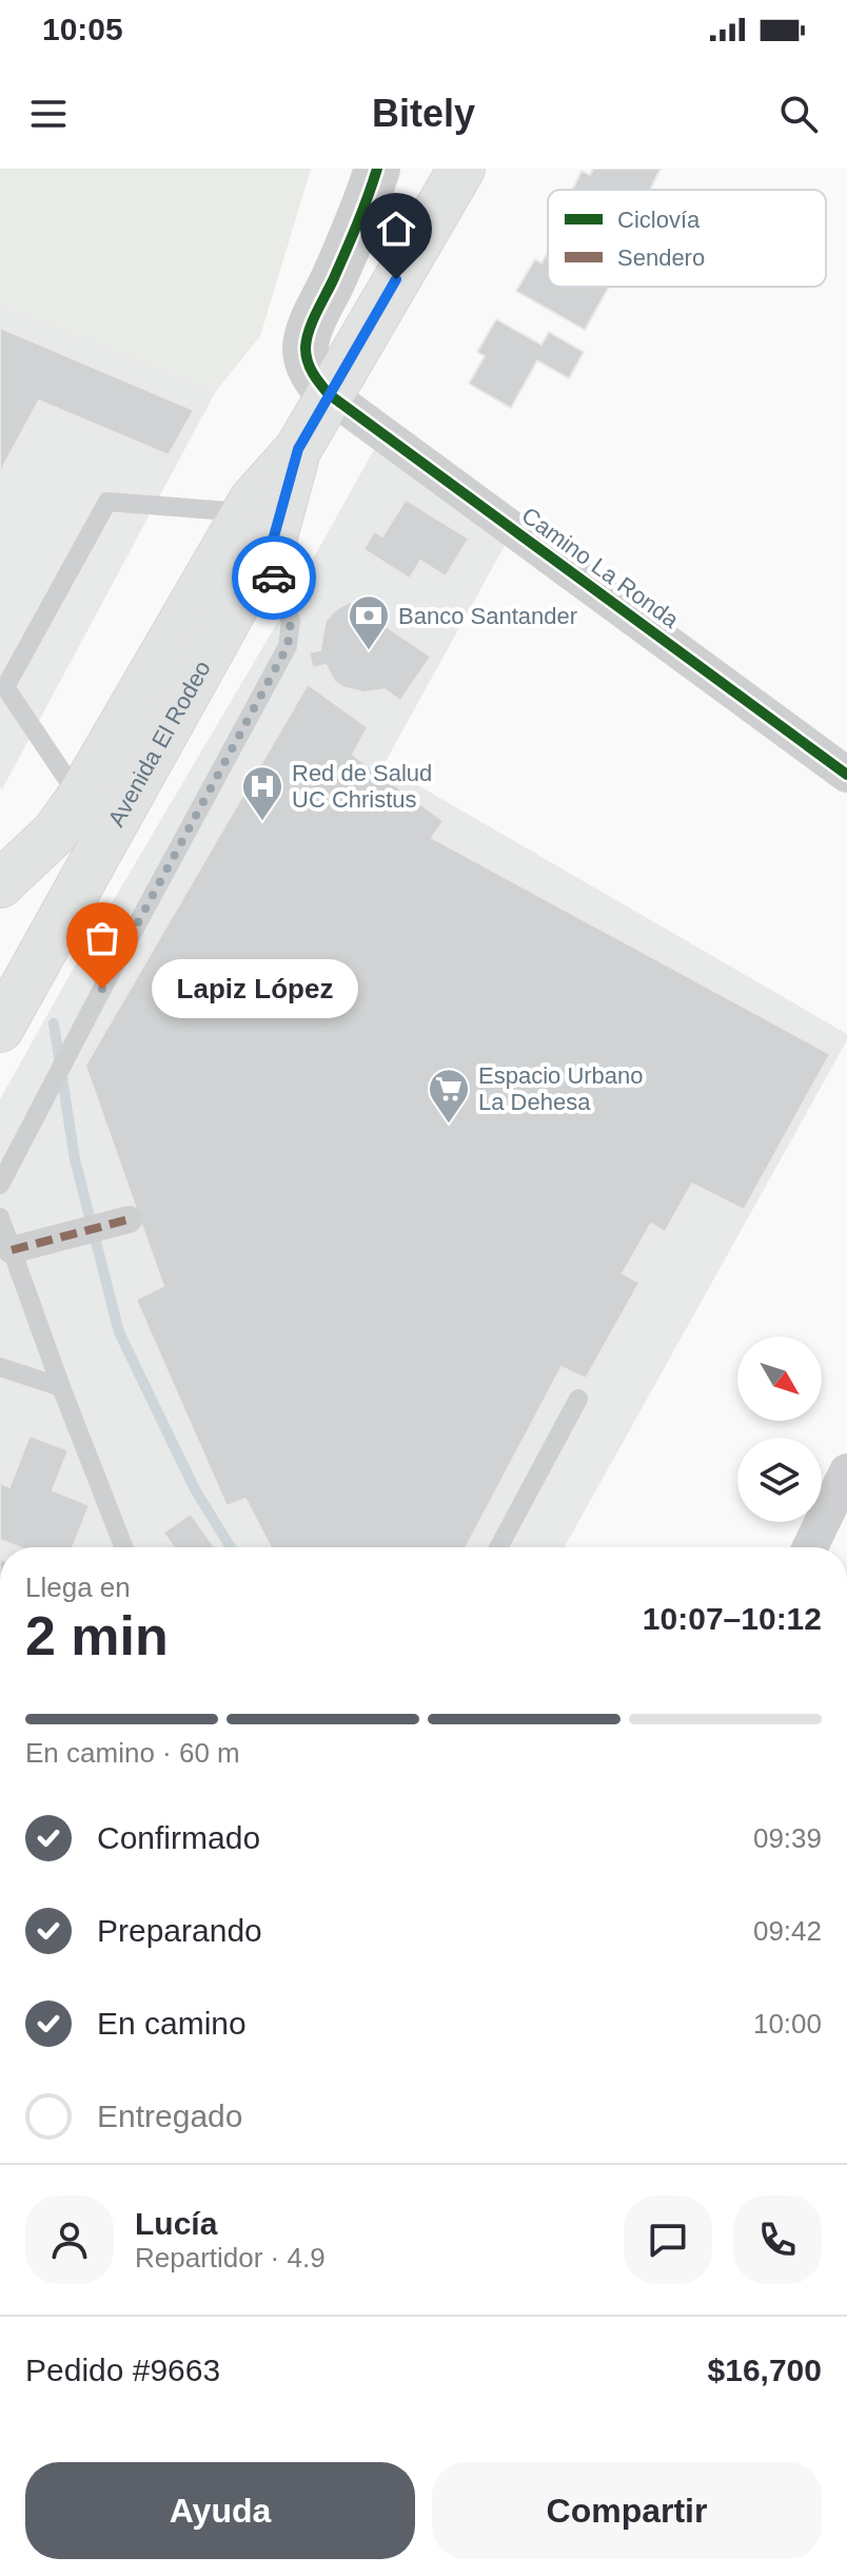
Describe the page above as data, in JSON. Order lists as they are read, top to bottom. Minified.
{"streets":{"main road":["Avenida El Rodeo"],"street":["Camino La Ronda"]},"crossings":[["Camino La Ronda","Avenida El Rodeo"]],"places":{"bank":["Banco Santander"],"hospital":["Red de Salud UC Christus"],"other":["Lapiz López"],"supermarket":["Espacio Urbano La Dehesa"]},"legend":["Ciclovía","Sendero"],"north":"bottom right","page":{"status":"10:05","header":"Bitely","bubble":"Lapiz López","heading":["2 min","Llega en","10:07–10:12"],"panel":["Lucía","Repartidor · 4.9","Pedido #9663","$16,700"],"bar":"En camino · 60 m","list":[["Confirmado","09:39"],["Preparando","09:42"],["En camino","10:00"],"Entregado"],"buttons":["Ayuda","Compartir"]}}
